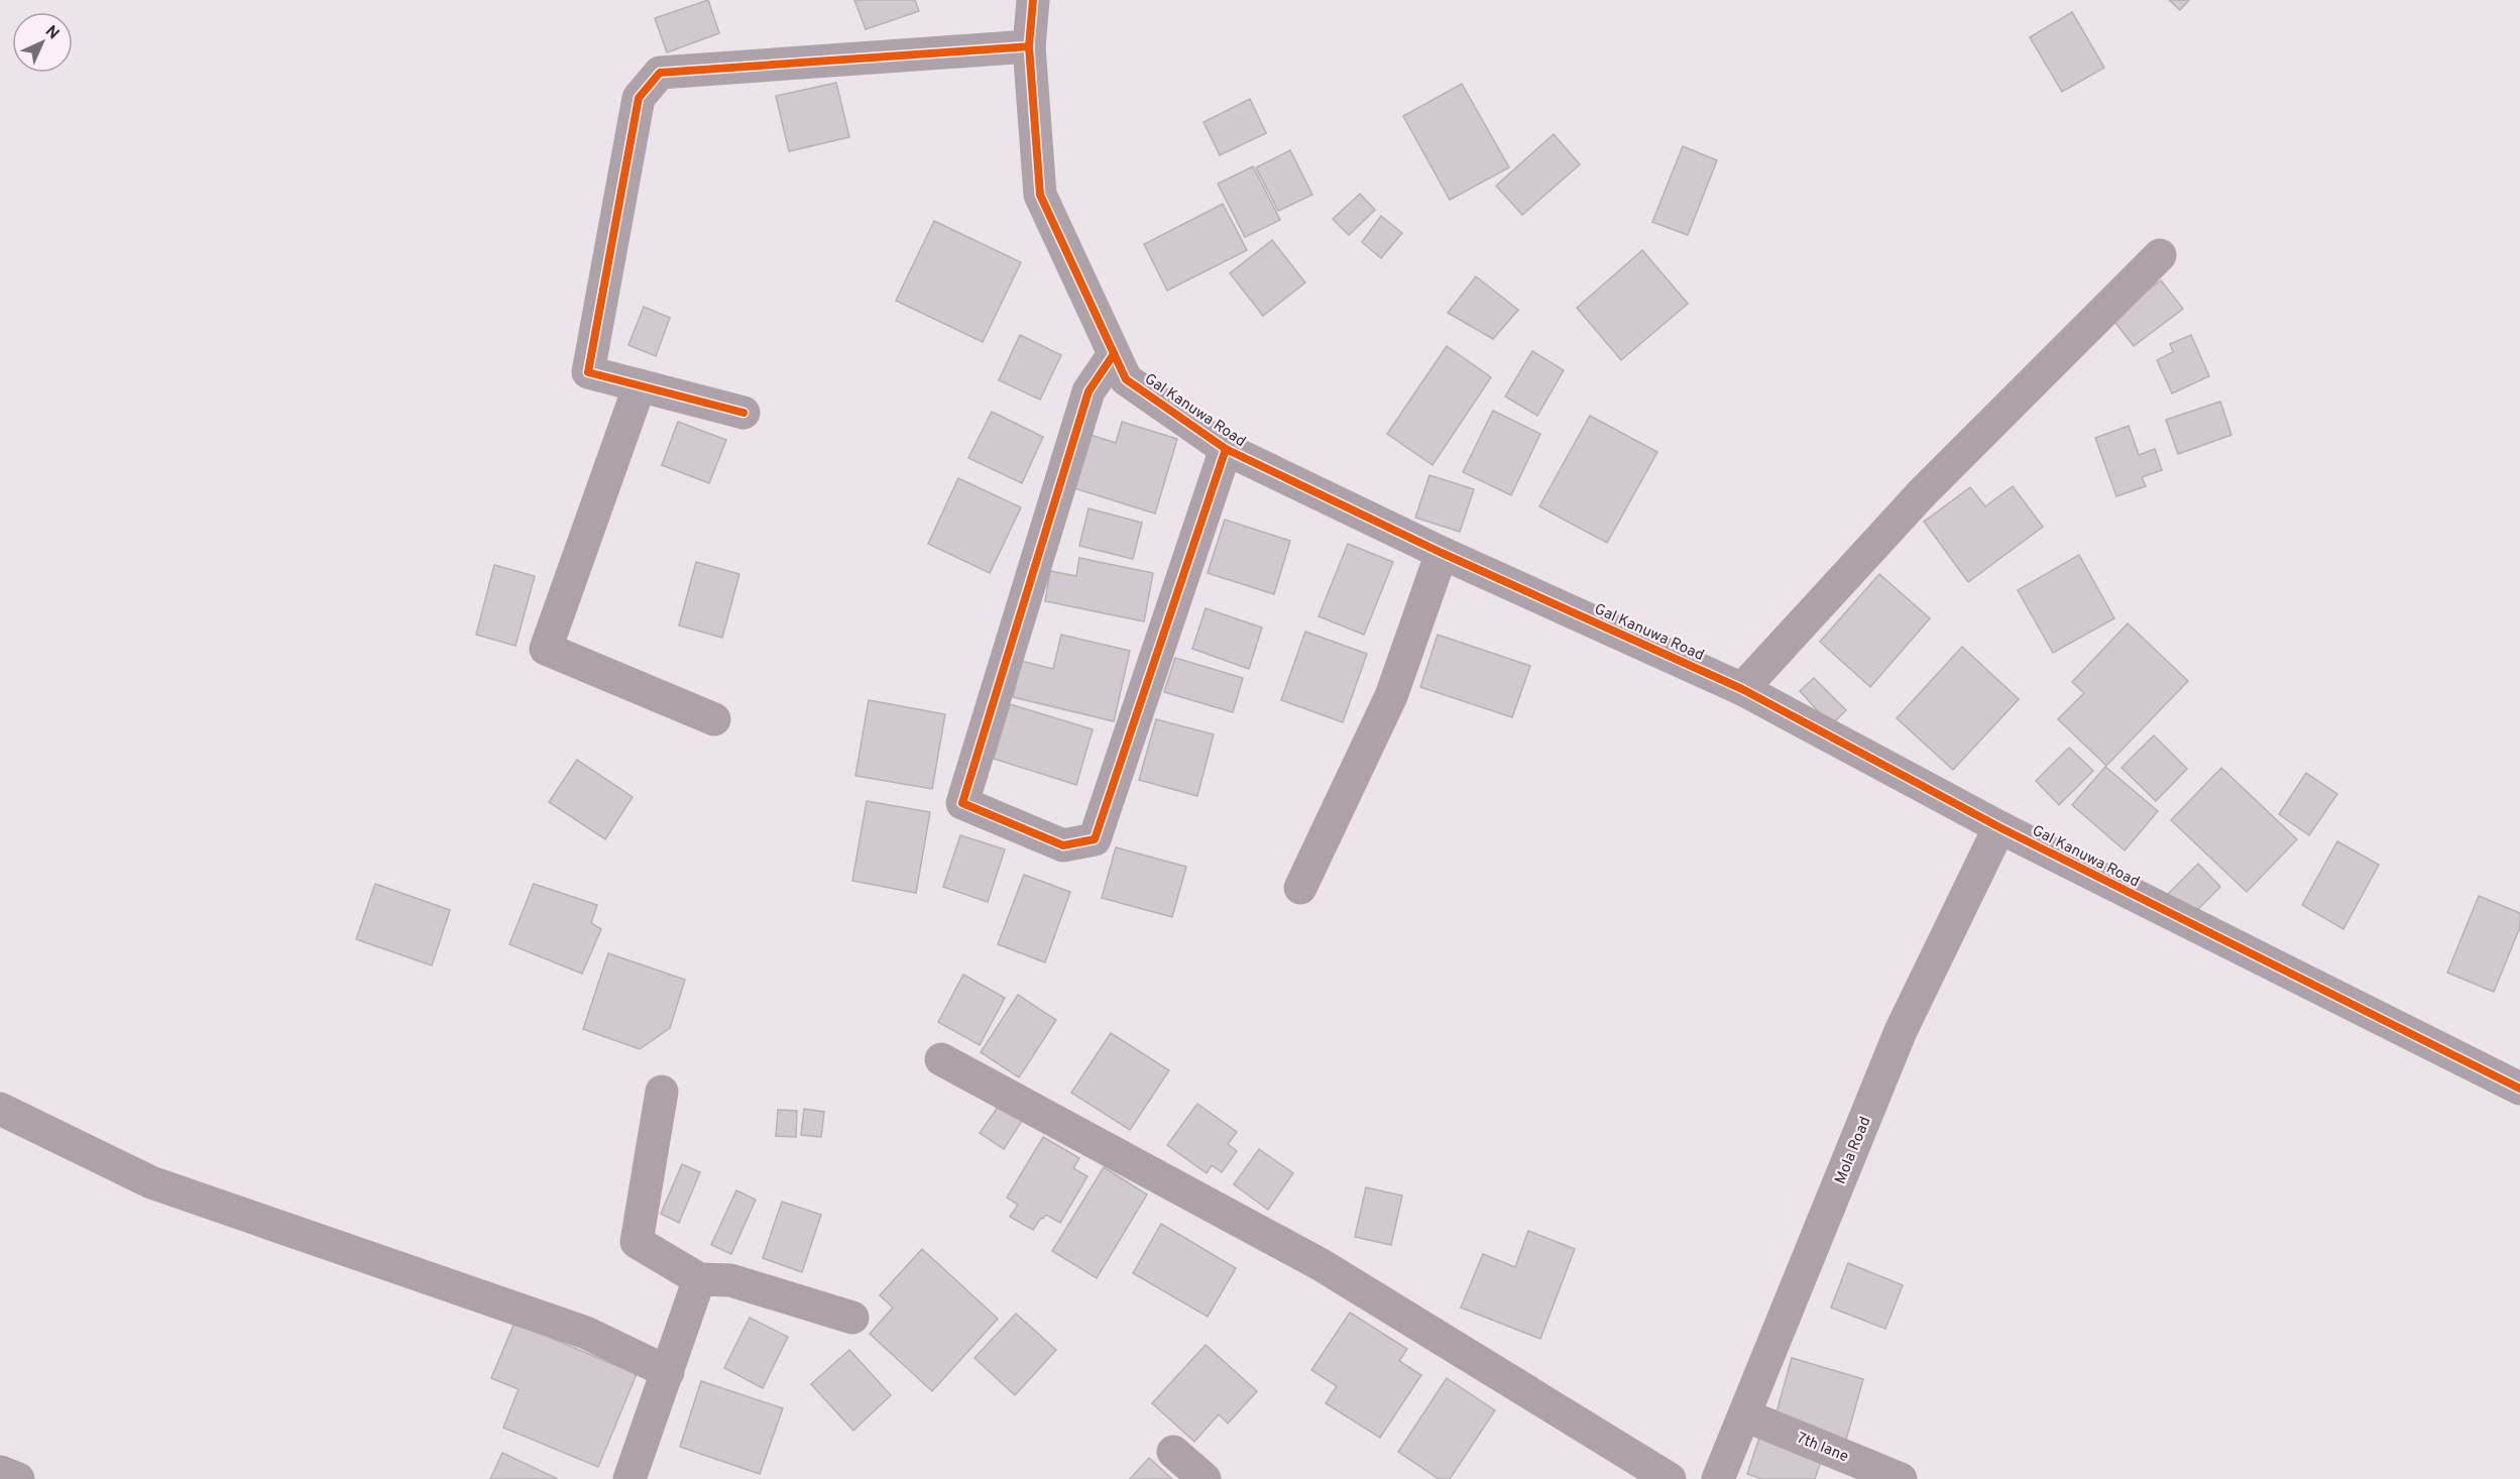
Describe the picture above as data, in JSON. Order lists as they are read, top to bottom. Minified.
{"streets":{"street":["Gal Kanuwa Road","Mola Road","7th lane"]},"crossings":[["Gal Kanuwa Road","Mola Road"],["Mola Road","7th lane"]],"north":"top right"}
